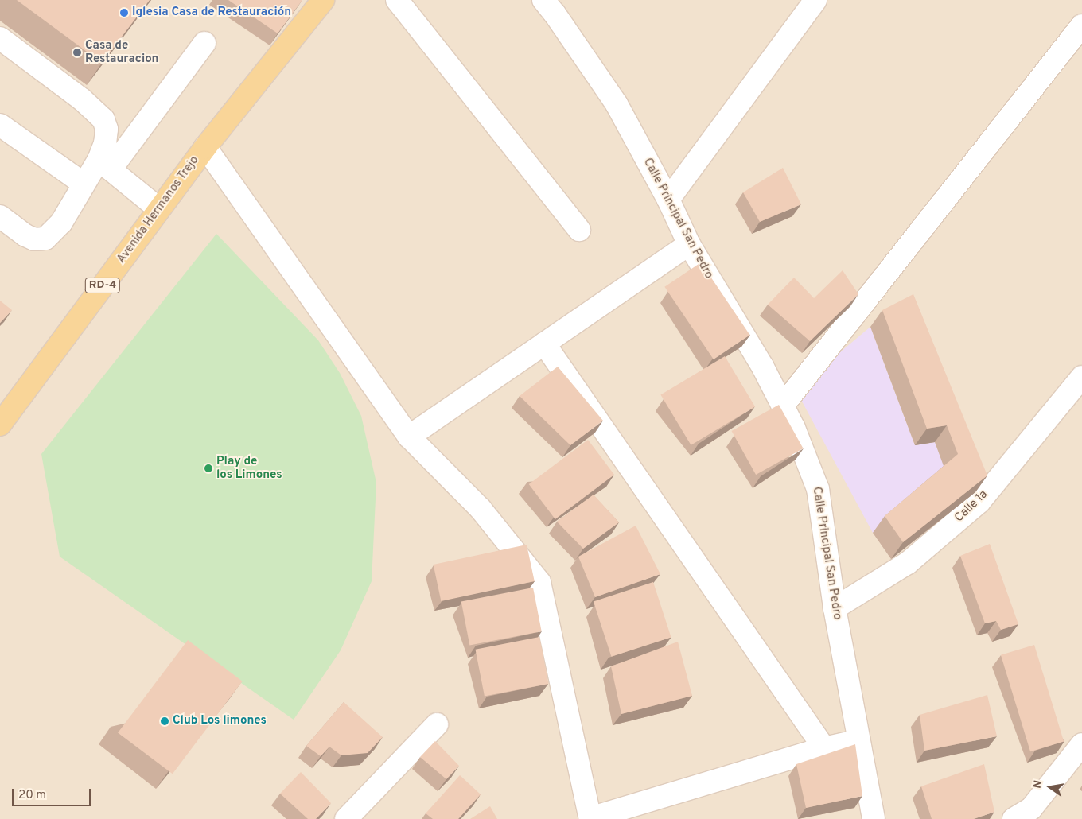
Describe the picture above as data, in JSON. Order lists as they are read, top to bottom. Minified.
{"streets":{"main road":["Avenida Hermanos Trejo","RD-4"],"street":["Calle Principal San Pedro","Calle 1a"]},"crossings":[["Calle Principal San Pedro","Calle 1a"]],"places":["Iglesia Casa de Restauración","Casa de Restauracion","Play de los Limones","Club Los limones"],"scale_bar":"20 m","north":"left"}
